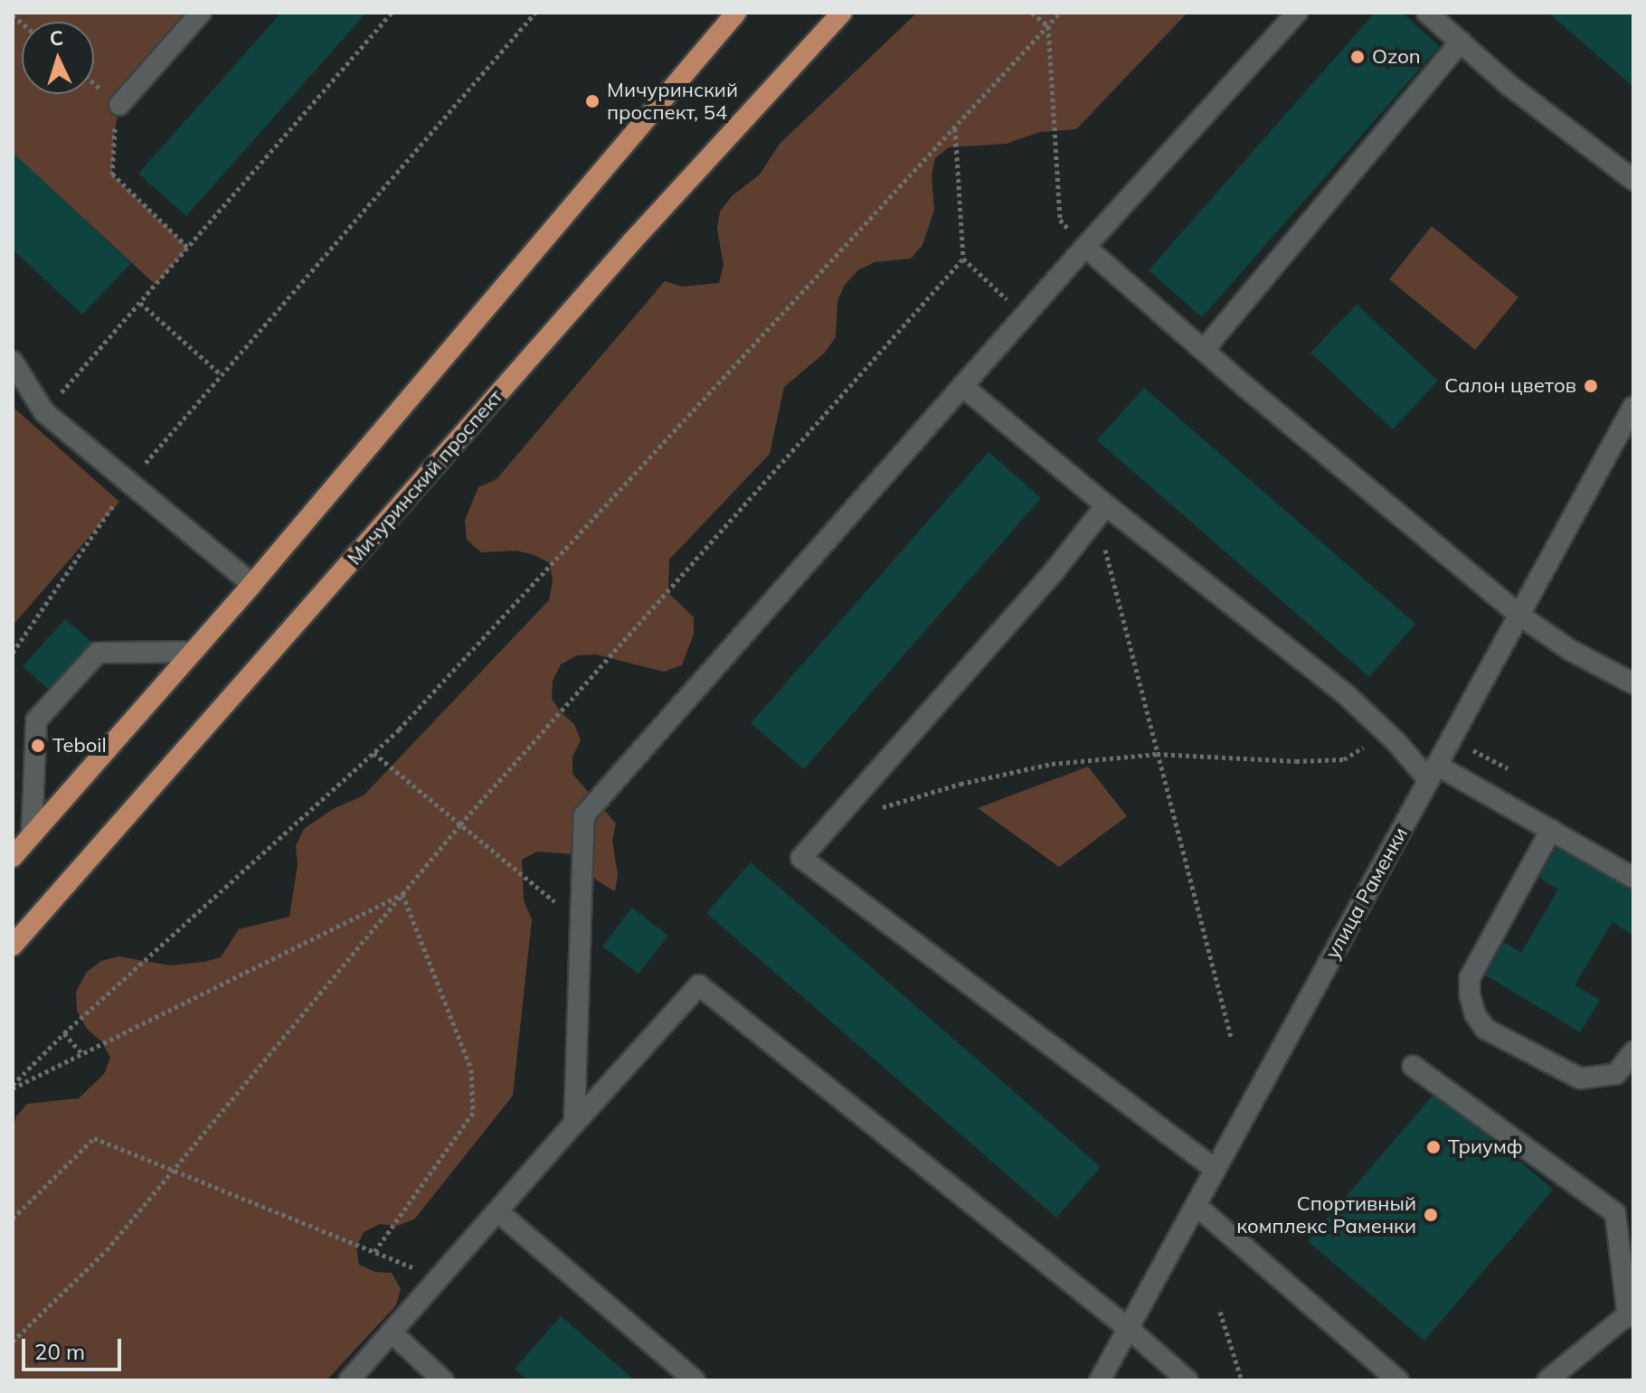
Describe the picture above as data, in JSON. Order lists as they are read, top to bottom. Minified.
{"streets":{"main road":["Мичуринский проспект"],"street":["улица Раменки"]},"places":["Ozon","Мичуринский проспект, 54","Салон цветов","Teboil","Триумф","Спортивный комплекс Раменки"],"scale_bar":"20 m","north":"top"}
